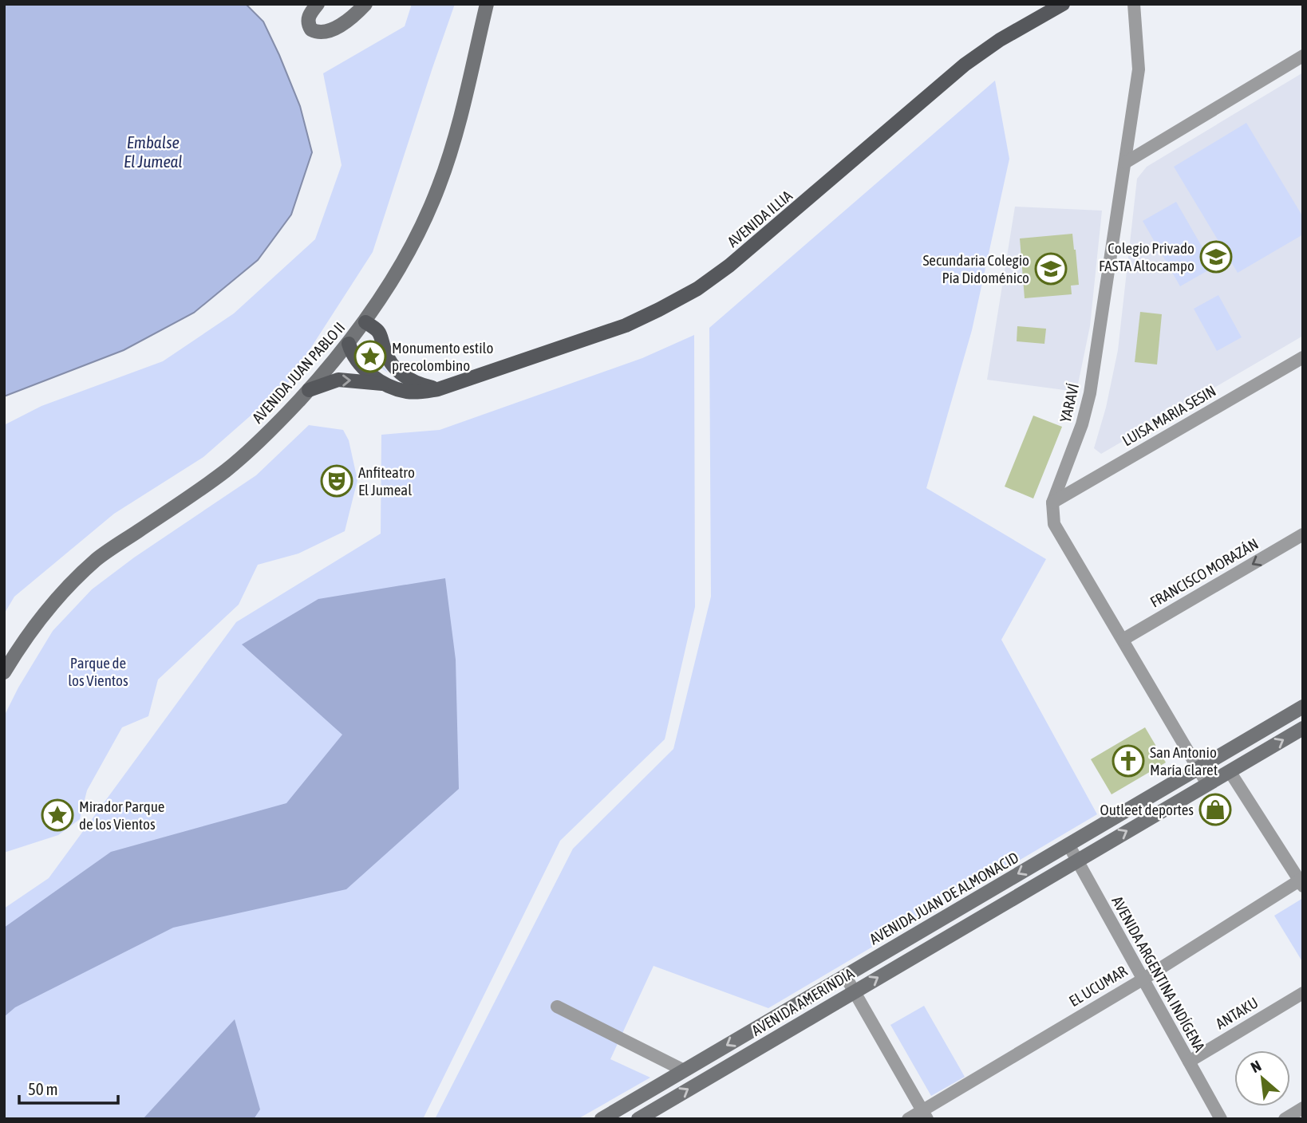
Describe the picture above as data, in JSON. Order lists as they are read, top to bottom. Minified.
{"streets":{"main road":["AVENIDA ILLIA"],"street":["AVENIDA JUAN PABLO II","YARAVÍ","LUISA MARIA SESIN","FRANCISCO MORAZÁN","AVENIDA JUAN DE ALMONACID","AVENIDA ARGENTINA INDÍGENA","EL UCUMAR","AVENIDA AMERINDIA","ANTAKU"]},"crossings":[["AVENIDA ILLIA","AVENIDA JUAN PABLO II"],["YARAVÍ","LUISA MARIA SESIN"],["AVENIDA JUAN DE ALMONACID","AVENIDA ARGENTINA INDÍGENA"],["AVENIDA ARGENTINA INDÍGENA","EL UCUMAR"],["AVENIDA ARGENTINA INDÍGENA","AVENIDA AMERINDIA"],["AVENIDA ARGENTINA INDÍGENA","ANTAKU"]],"one_way":["FRANCISCO MORAZÁN","AVENIDA JUAN DE ALMONACID","AVENIDA AMERINDIA"],"water":["Embalse El Jumeal"],"parks":["Parque de los Vientos"],"places":{"school or university":["Colegio Privado FASTA Altocampo","Secundaria Colegio Pía Didoménico"],"place":["Monumento estilo precolombino","Mirador Parque de los Vientos"],"theatre":["Anfiteatro El Jumeal"],"church":["San Antonio María Claret"],"shop":["Outleet deportes"]},"scale_bar":"50 m","north":"top left"}
